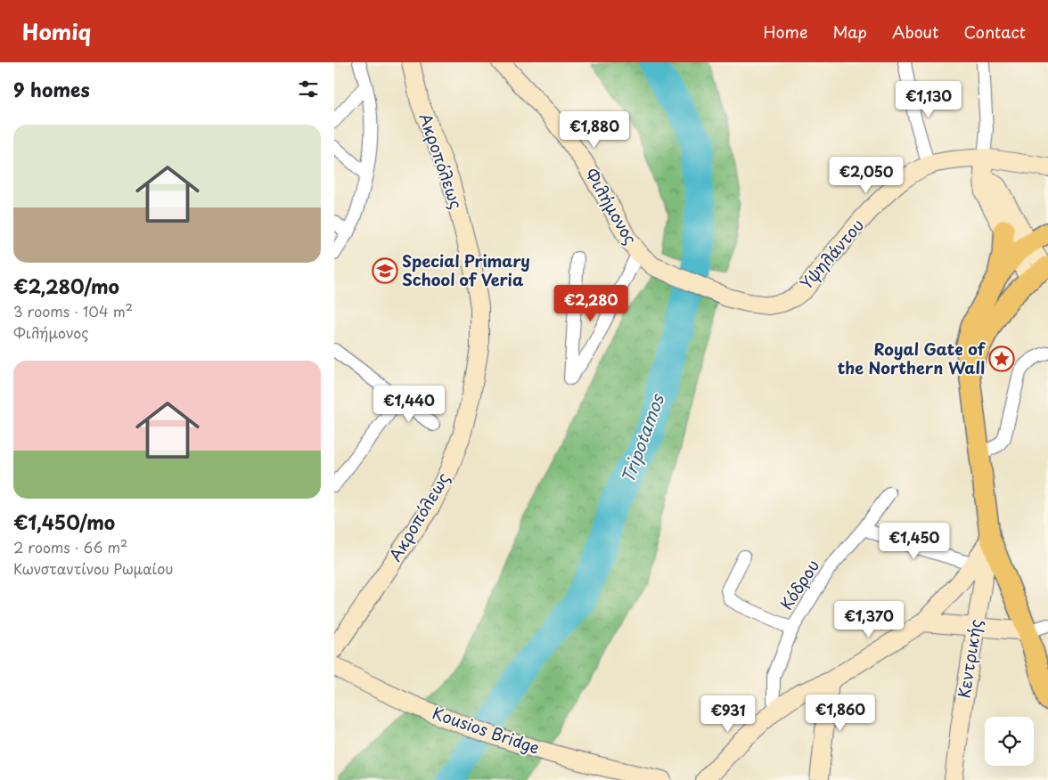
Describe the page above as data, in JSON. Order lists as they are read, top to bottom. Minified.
{"streets":{"street":["Ακροπόλεως","Φιλήμονος","Υψηλάντου","Κόδρου","Κεντρικής","Kousios Bridge"]},"crossings":[["Φιλήμονος","Υψηλάντου"]],"water":["Tripotamos"],"places":{"school or university":["Special Primary School of Veria"],"place":["Royal Gate of the Northern Wall"]},"page":{"header":"Homiq","nav":["Home","Map","About","Contact"],"heading":"9 homes","price":["€1,130","€1,880","€2,050","€2,280","€1,440","€1,450","€1,370","€1,860","€931"],"list":[{"name":"€2,280/mo","note":"3 rooms · 104 m² · Φιλήμονος"},{"name":"€1,450/mo","note":"2 rooms · 66 m² · Κωνσταντίνου Ρωμαίου"}]}}
